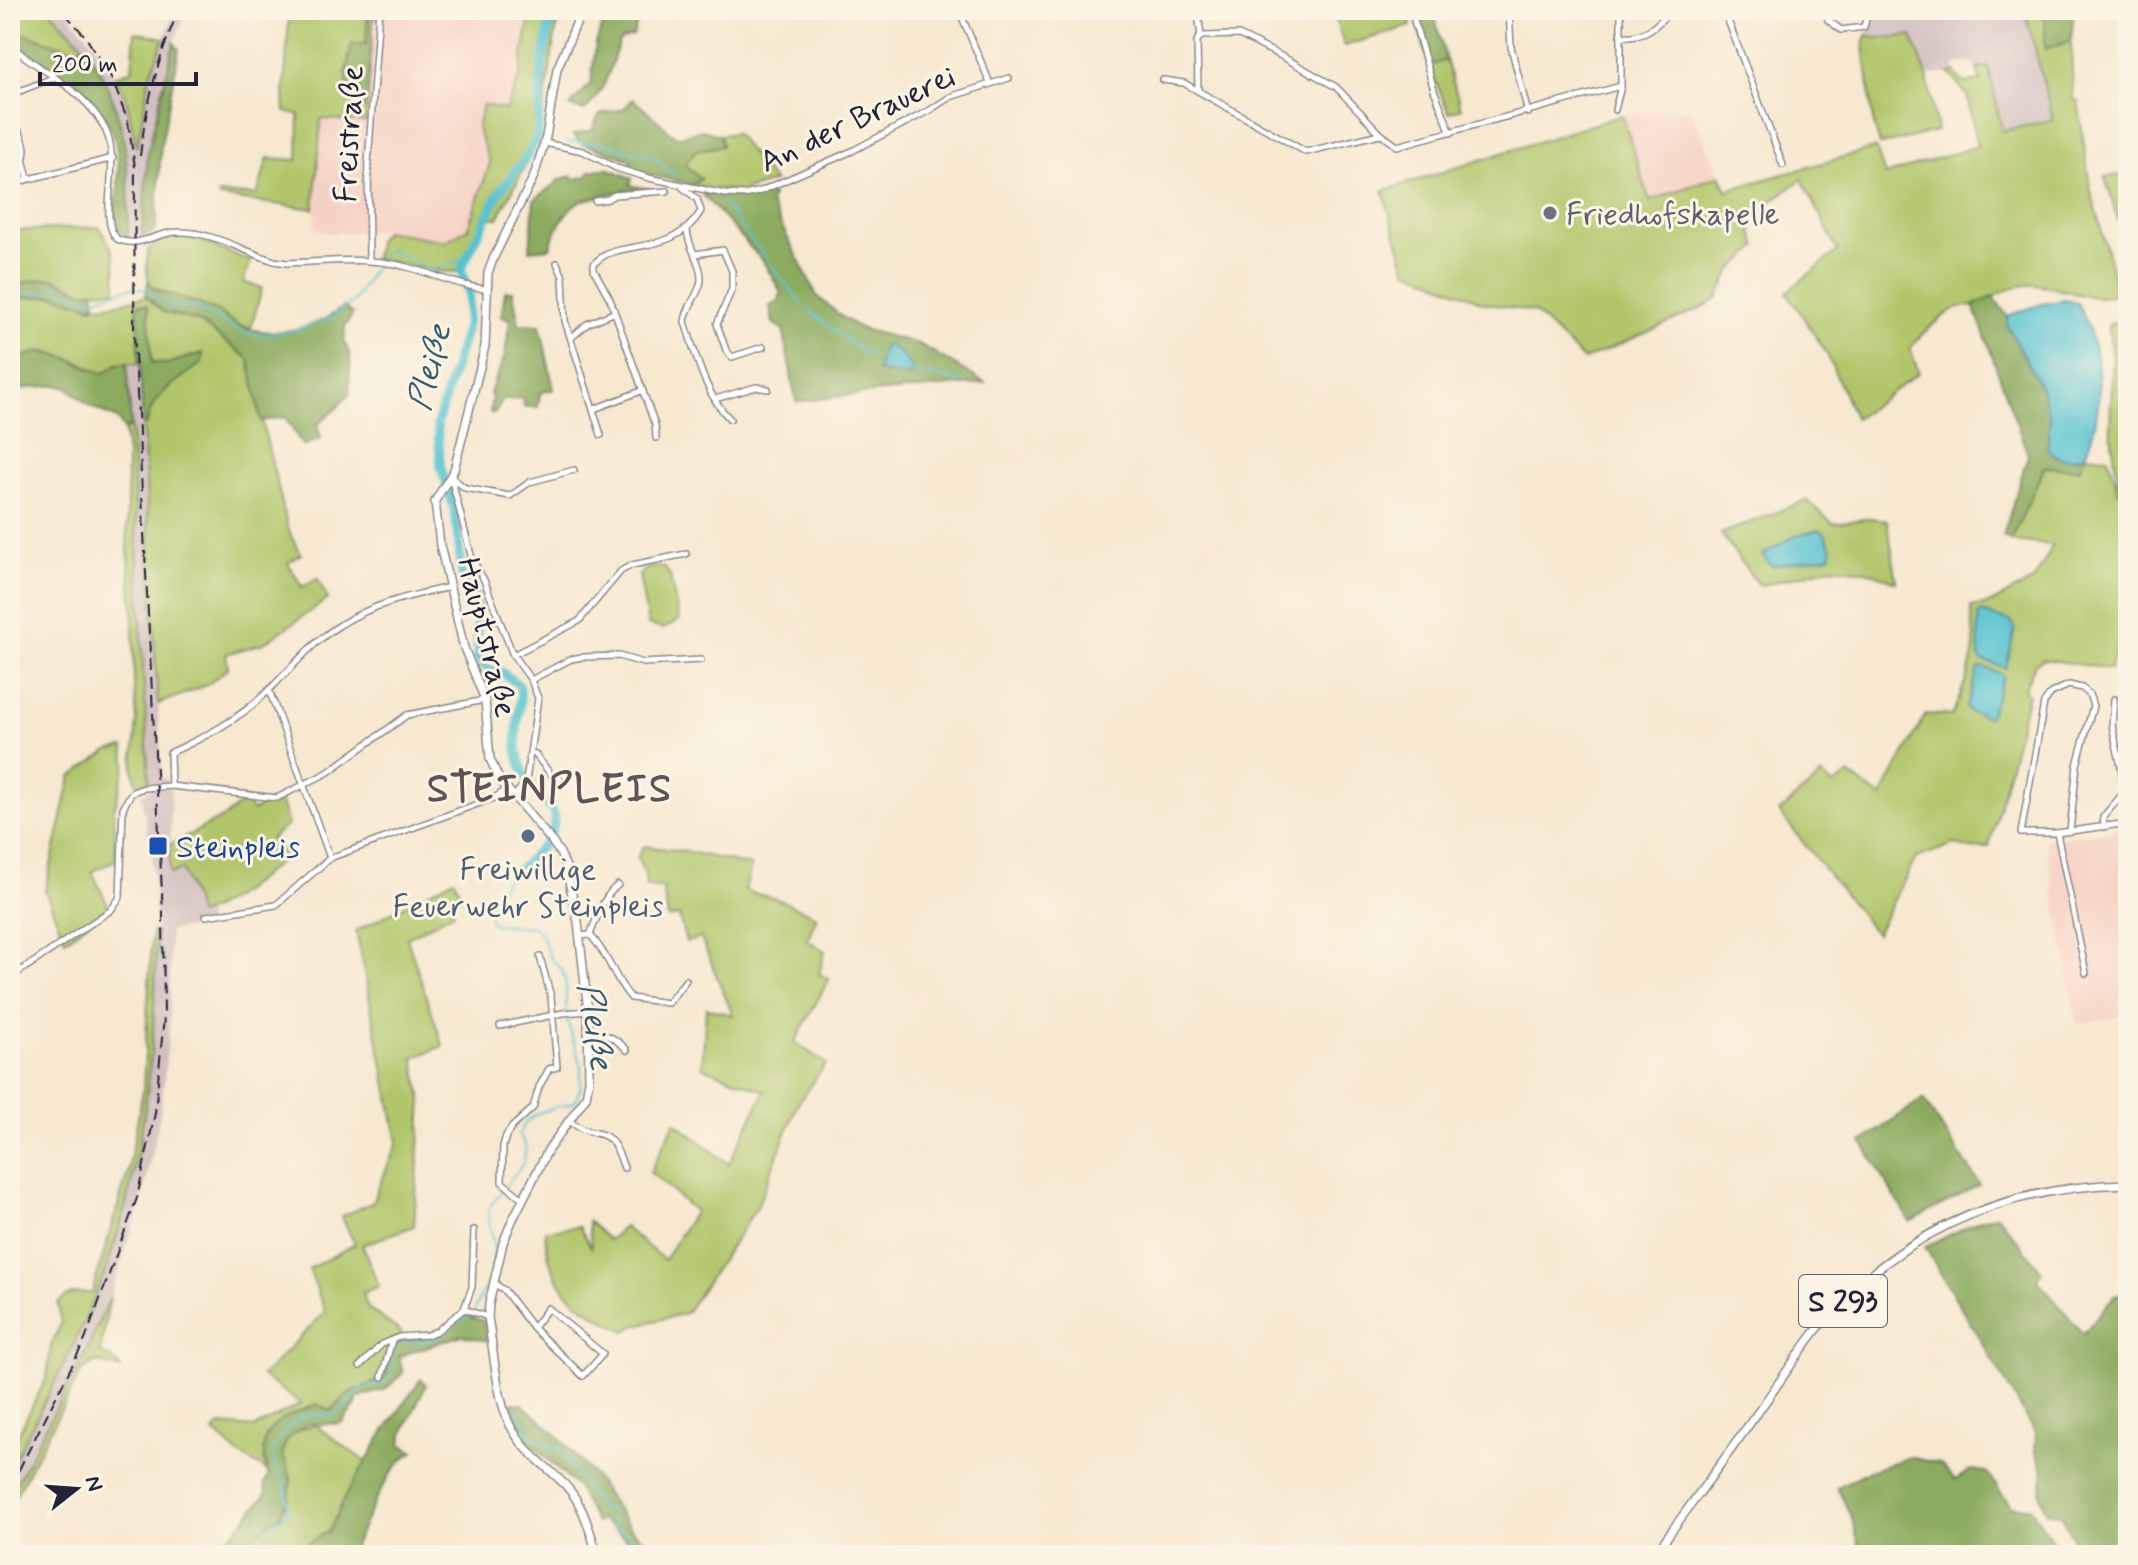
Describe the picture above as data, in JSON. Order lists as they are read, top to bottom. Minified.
{"streets":{"main road":["Hauptstraße","S 293"],"street":["An der Brauerei","Freistraße"]},"crossings":[["An der Brauerei","Hauptstraße"]],"districts":["STEINPLEIS"],"water":["Pleiße"],"places":{"other":["Friedhofskapelle","Freiwillige Feuerwehr Steinpleis"],"transit":["Steinpleis"]},"scale_bar":"200 m","north":"right"}
